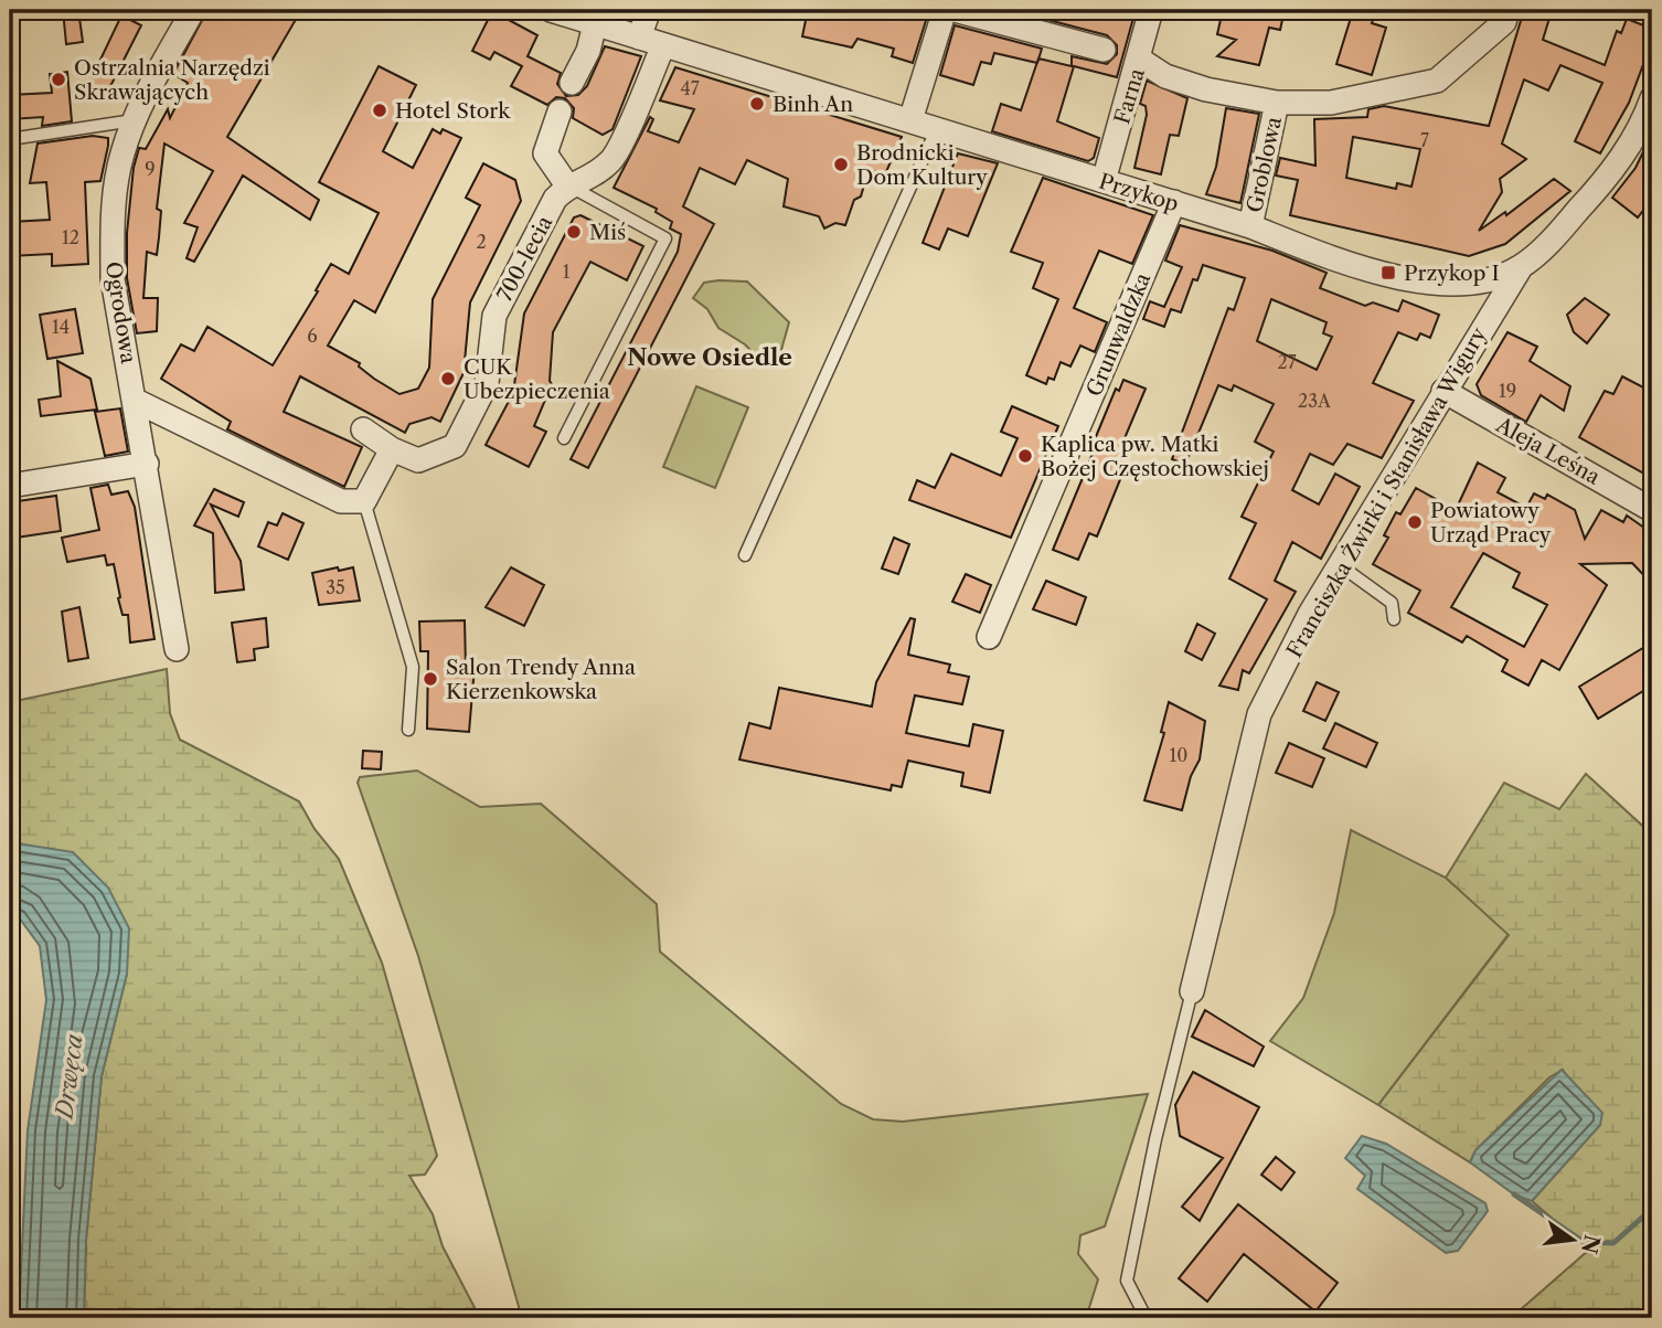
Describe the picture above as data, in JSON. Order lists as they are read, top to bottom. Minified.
{"streets":{"street":["Farna","Groblowa","Przykop","700-lecia","Ogrodowa","Grunwaldzka","Aleja Leśna","Franciszka Żwirki i Stanisława Wigury"]},"crossings":[["Farna","Przykop"],["Groblowa","Przykop"],["Przykop","700-lecia"],["Przykop","Grunwaldzka"],["Przykop","Franciszka Żwirki i Stanisława Wigury"],["Aleja Leśna","Franciszka Żwirki i Stanisława Wigury"]],"districts":["Nowe Osiedle"],"water":["Drwęca"],"places":{"other":["Ostrzalnia Narzędzi Skrawających","Binh An","Hotel Stork","Brodnicki Dom Kultury","Miś","CUK Ubezpieczenia","Kaplica pw. Matki Bożej Częstochowskiej","Powiatowy Urząd Pracy","Salon Trendy Anna Kierzenkowska"],"transit":["Przykop I"]},"house_numbers":["47","7","9","12","2","1","14","6","27","19","23A","35","10"],"north":"right"}
